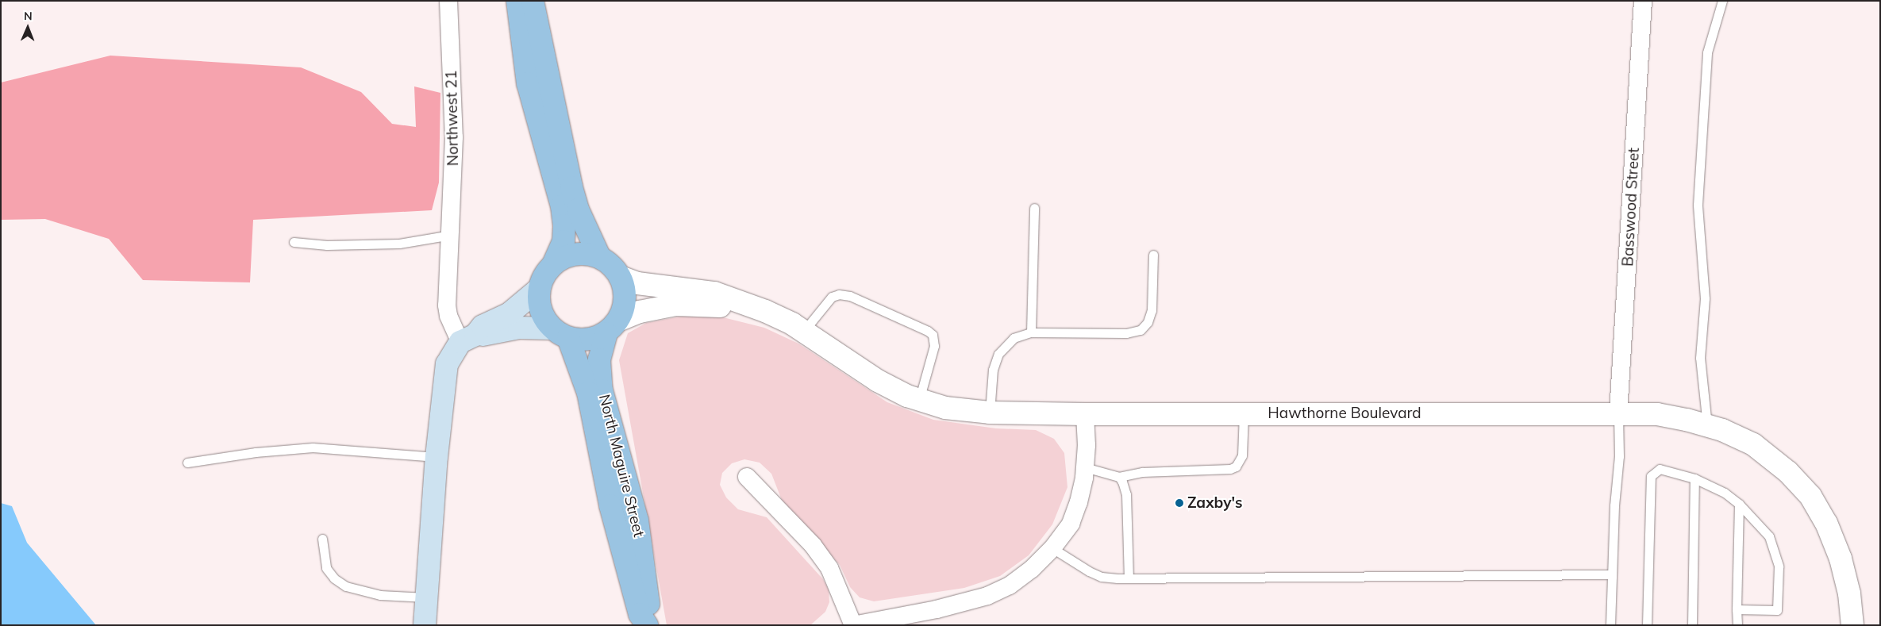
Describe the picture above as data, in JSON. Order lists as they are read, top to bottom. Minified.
{"streets":{"main road":["North Maguire Street"],"street":["Northwest 21","Basswood Street","Hawthorne Boulevard"]},"crossings":[["Basswood Street","Hawthorne Boulevard"],["Hawthorne Boulevard","North Maguire Street"]],"places":["Zaxby's"],"north":"top"}
